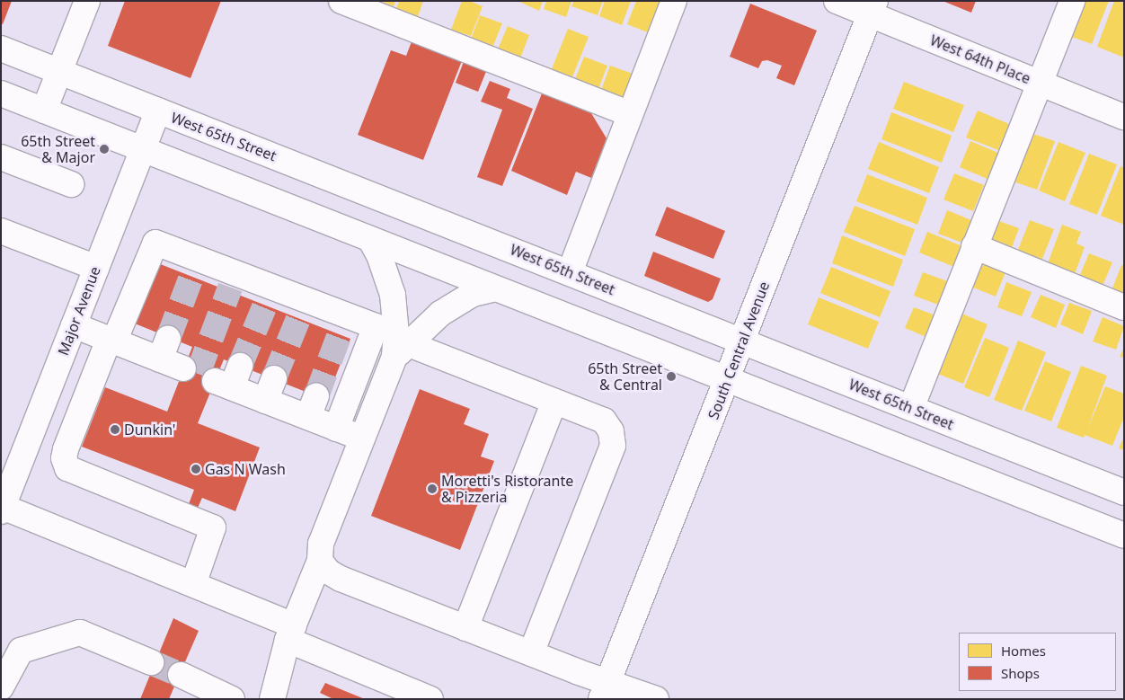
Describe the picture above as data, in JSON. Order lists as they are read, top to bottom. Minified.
{"streets":{"street":["West 64th Place","West 65th Street","Major Avenue","South Central Avenue"]},"crossings":[["West 64th Place","South Central Avenue"],["West 65th Street","Major Avenue"],["West 65th Street","South Central Avenue"]],"places":["65th Street & Major","65th Street & Central","Dunkin'","Gas N Wash","Moretti's Ristorante & Pizzeria"],"legend":["Homes","Shops"]}
